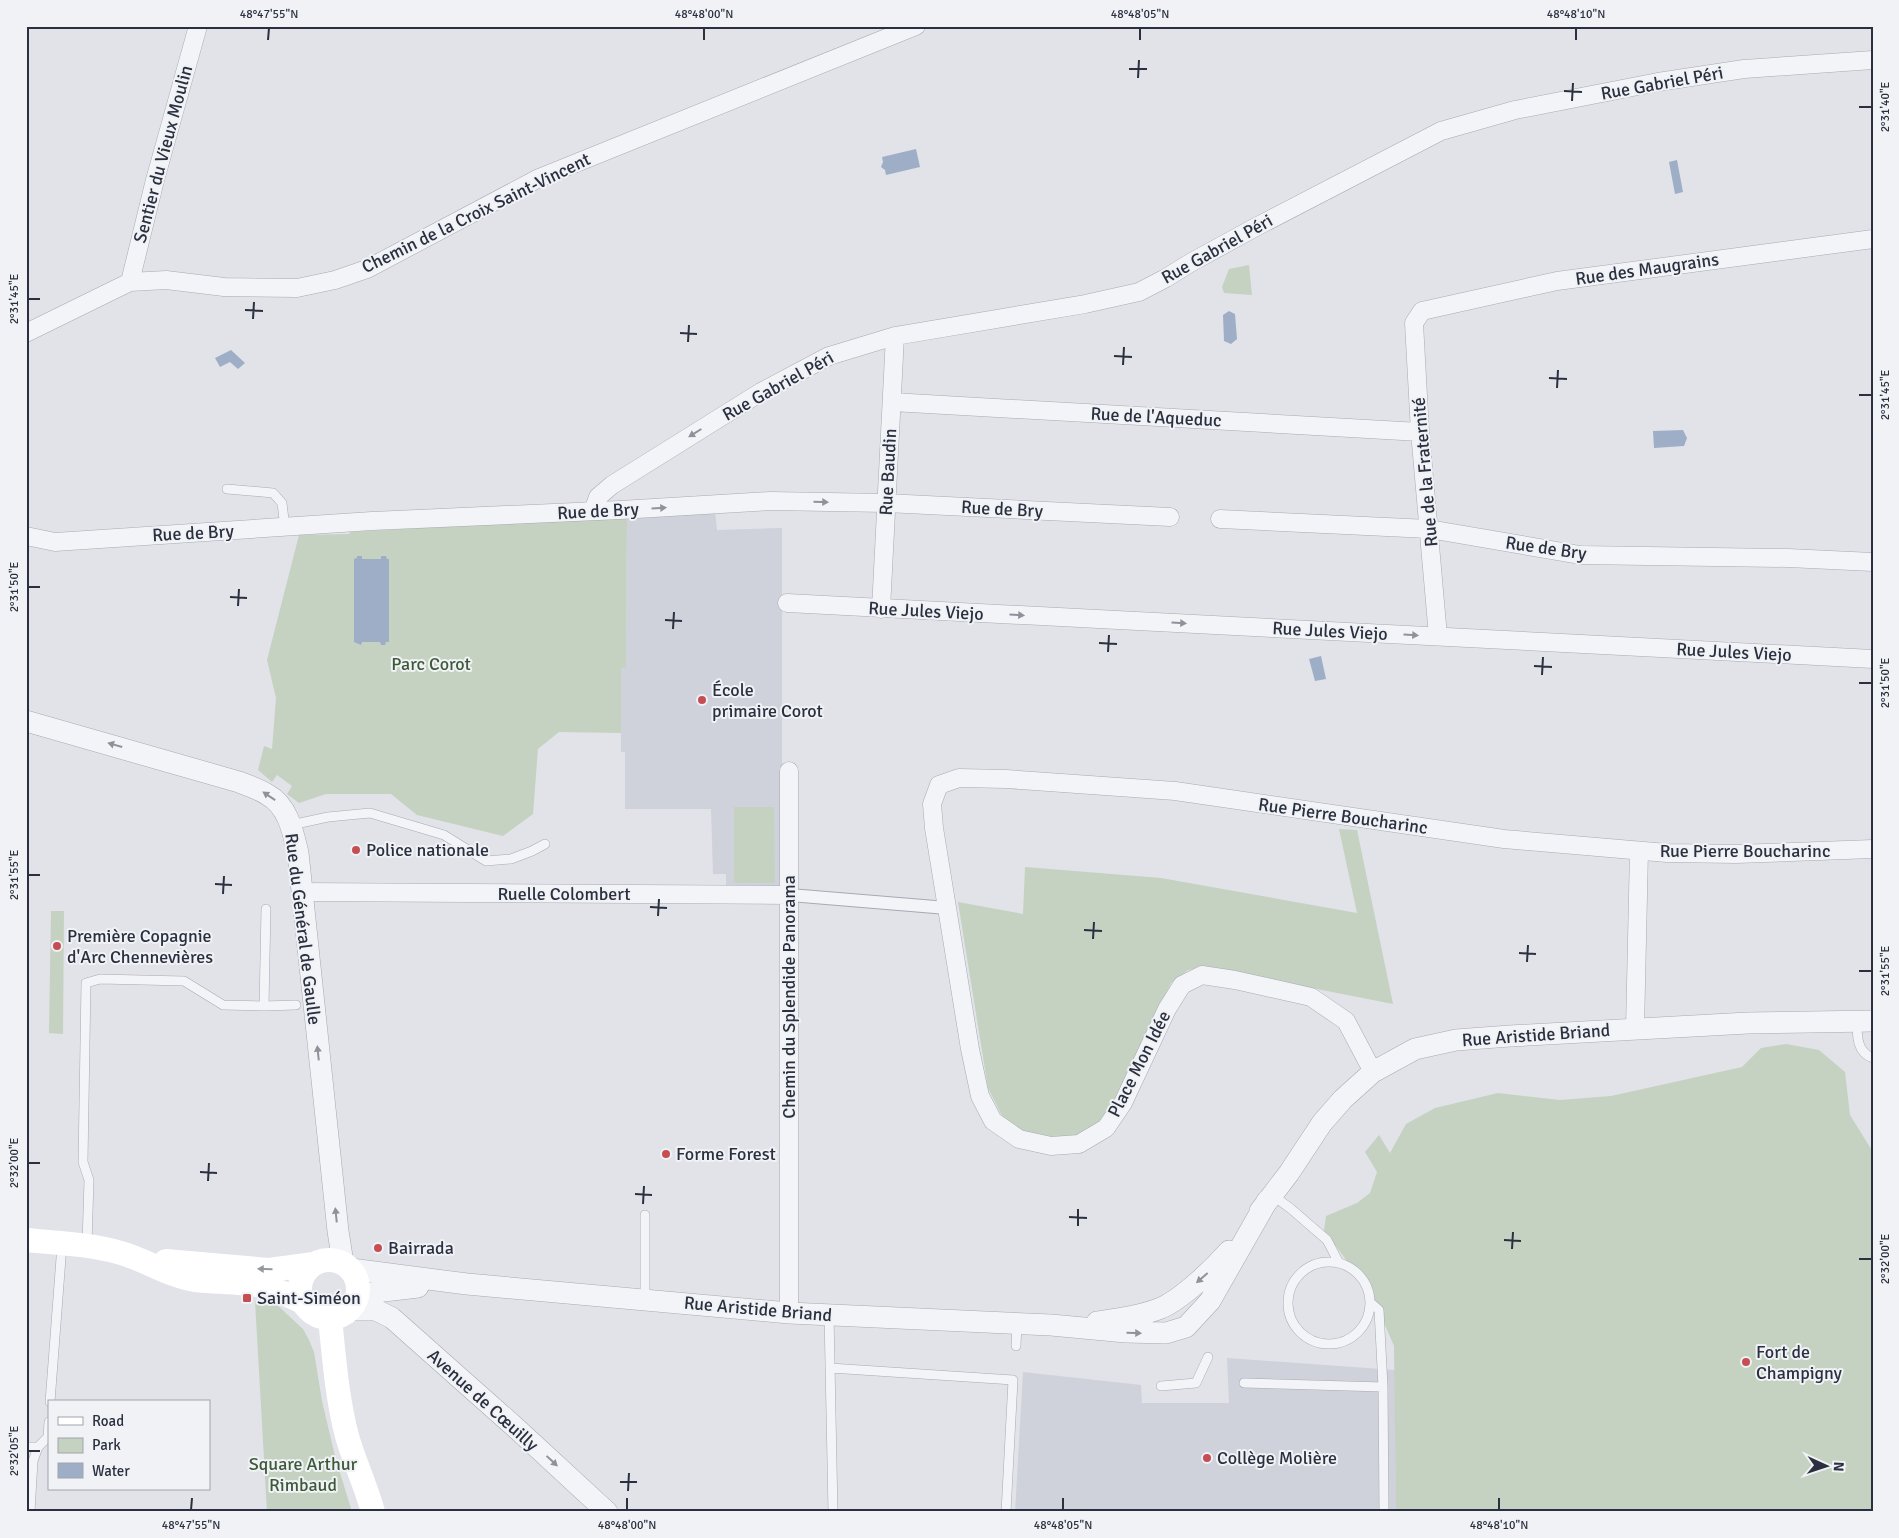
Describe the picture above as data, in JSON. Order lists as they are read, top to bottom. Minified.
{"streets":{"street":["Rue Gabriel Péri","Sentier du Vieux Moulin","Chemin de la Croix Saint-Vincent","Rue des Maugrains","Rue de l'Aqueduc","Rue Baudin","Rue de la Fraternité","Rue de Bry","Rue Jules Viejo","Rue Pierre Boucharinc","Ruelle Colombert","Rue du Général de Gaulle","Chemin du Splendide Panorama","Rue Aristide Briand","Place Mon Idée","Avenue de Cœuilly"]},"crossings":[["Rue Gabriel Péri","Rue Baudin"],["Rue Gabriel Péri","Rue de Bry"],["Sentier du Vieux Moulin","Chemin de la Croix Saint-Vincent"],["Rue des Maugrains","Rue de la Fraternité"],["Rue de l'Aqueduc","Rue Baudin"],["Rue de l'Aqueduc","Rue de la Fraternité"],["Rue Baudin","Rue de Bry"],["Rue Baudin","Rue Jules Viejo"],["Rue de la Fraternité","Rue de Bry"],["Rue de la Fraternité","Rue Jules Viejo"],["Rue Pierre Boucharinc","Ruelle Colombert"],["Rue Pierre Boucharinc","Place Mon Idée"],["Ruelle Colombert","Rue du Général de Gaulle"],["Ruelle Colombert","Chemin du Splendide Panorama"],["Ruelle Colombert","Place Mon Idée"],["Rue du Général de Gaulle","Rue Aristide Briand"],["Rue du Général de Gaulle","Avenue de Cœuilly"],["Chemin du Splendide Panorama","Rue Aristide Briand"],["Rue Aristide Briand","Place Mon Idée"],["Rue Aristide Briand","Avenue de Cœuilly"]],"one_way":["Rue Jules Viejo","Rue du Général de Gaulle","Avenue de Cœuilly"],"parks":["Parc Corot","Square Arthur Rimbaud"],"places":{"other":["École primaire Corot","Police nationale","Première Copagnie d'Arc Chennevières","Forme Forest","Bairrada","Fort de Champigny","Collège Molière"],"transit":["Saint-Siméon"]},"legend":["Road","Park","Water"],"north":"right","coordinates":["48°47'55\"N","48°48'00\"N","48°48'05\"N","48°48'10\"N","2°31'40\"E","2°31'45\"E","2°31'50\"E","2°31'55\"E","2°32'00\"E","2°32'05\"E"]}
